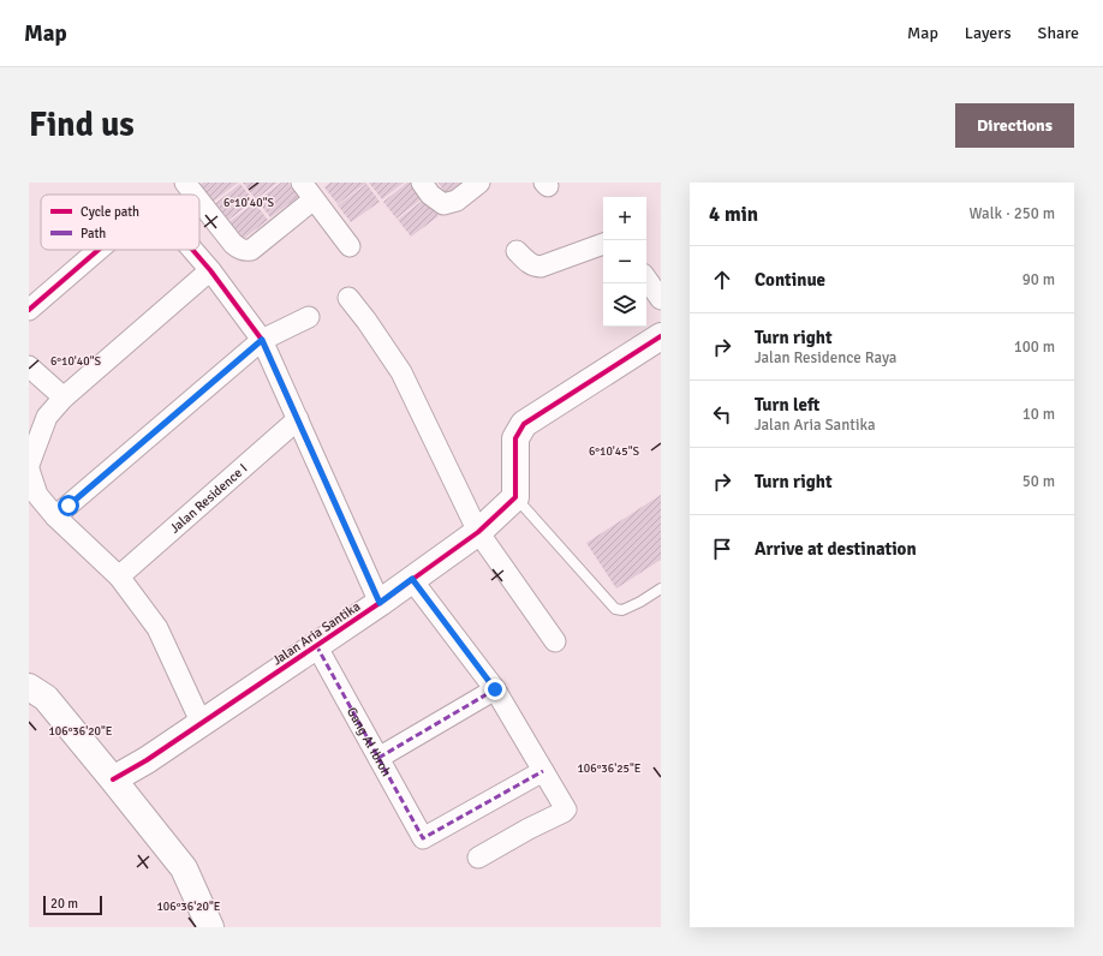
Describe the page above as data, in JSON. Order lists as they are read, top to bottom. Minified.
{"streets":{"street":["Jalan Residence I","Jalan Aria Santika","Gang Al Ibroh"]},"crossings":[["Jalan Aria Santika","Gang Al Ibroh"]],"legend":["Cycle path","Path"],"scale_bar":"20 m","page":{"header":"Map","nav":["Map","Layers","Share"],"buttons":"Directions","title":"Find us","heading":["4 min","Walk · 250 m"],"map_buttons":["+","−"],"list":[["Continue","90 m"],["Turn right","Jalan Residence Raya","100 m"],["Turn left","Jalan Aria Santika","10 m"],["Turn right","50 m"],"Arrive at destination"],"scale":"20 m"},"coordinates":["6°10'40\"S","6°10'45\"S","106°36'20\"E","106°36'25\"E"]}
